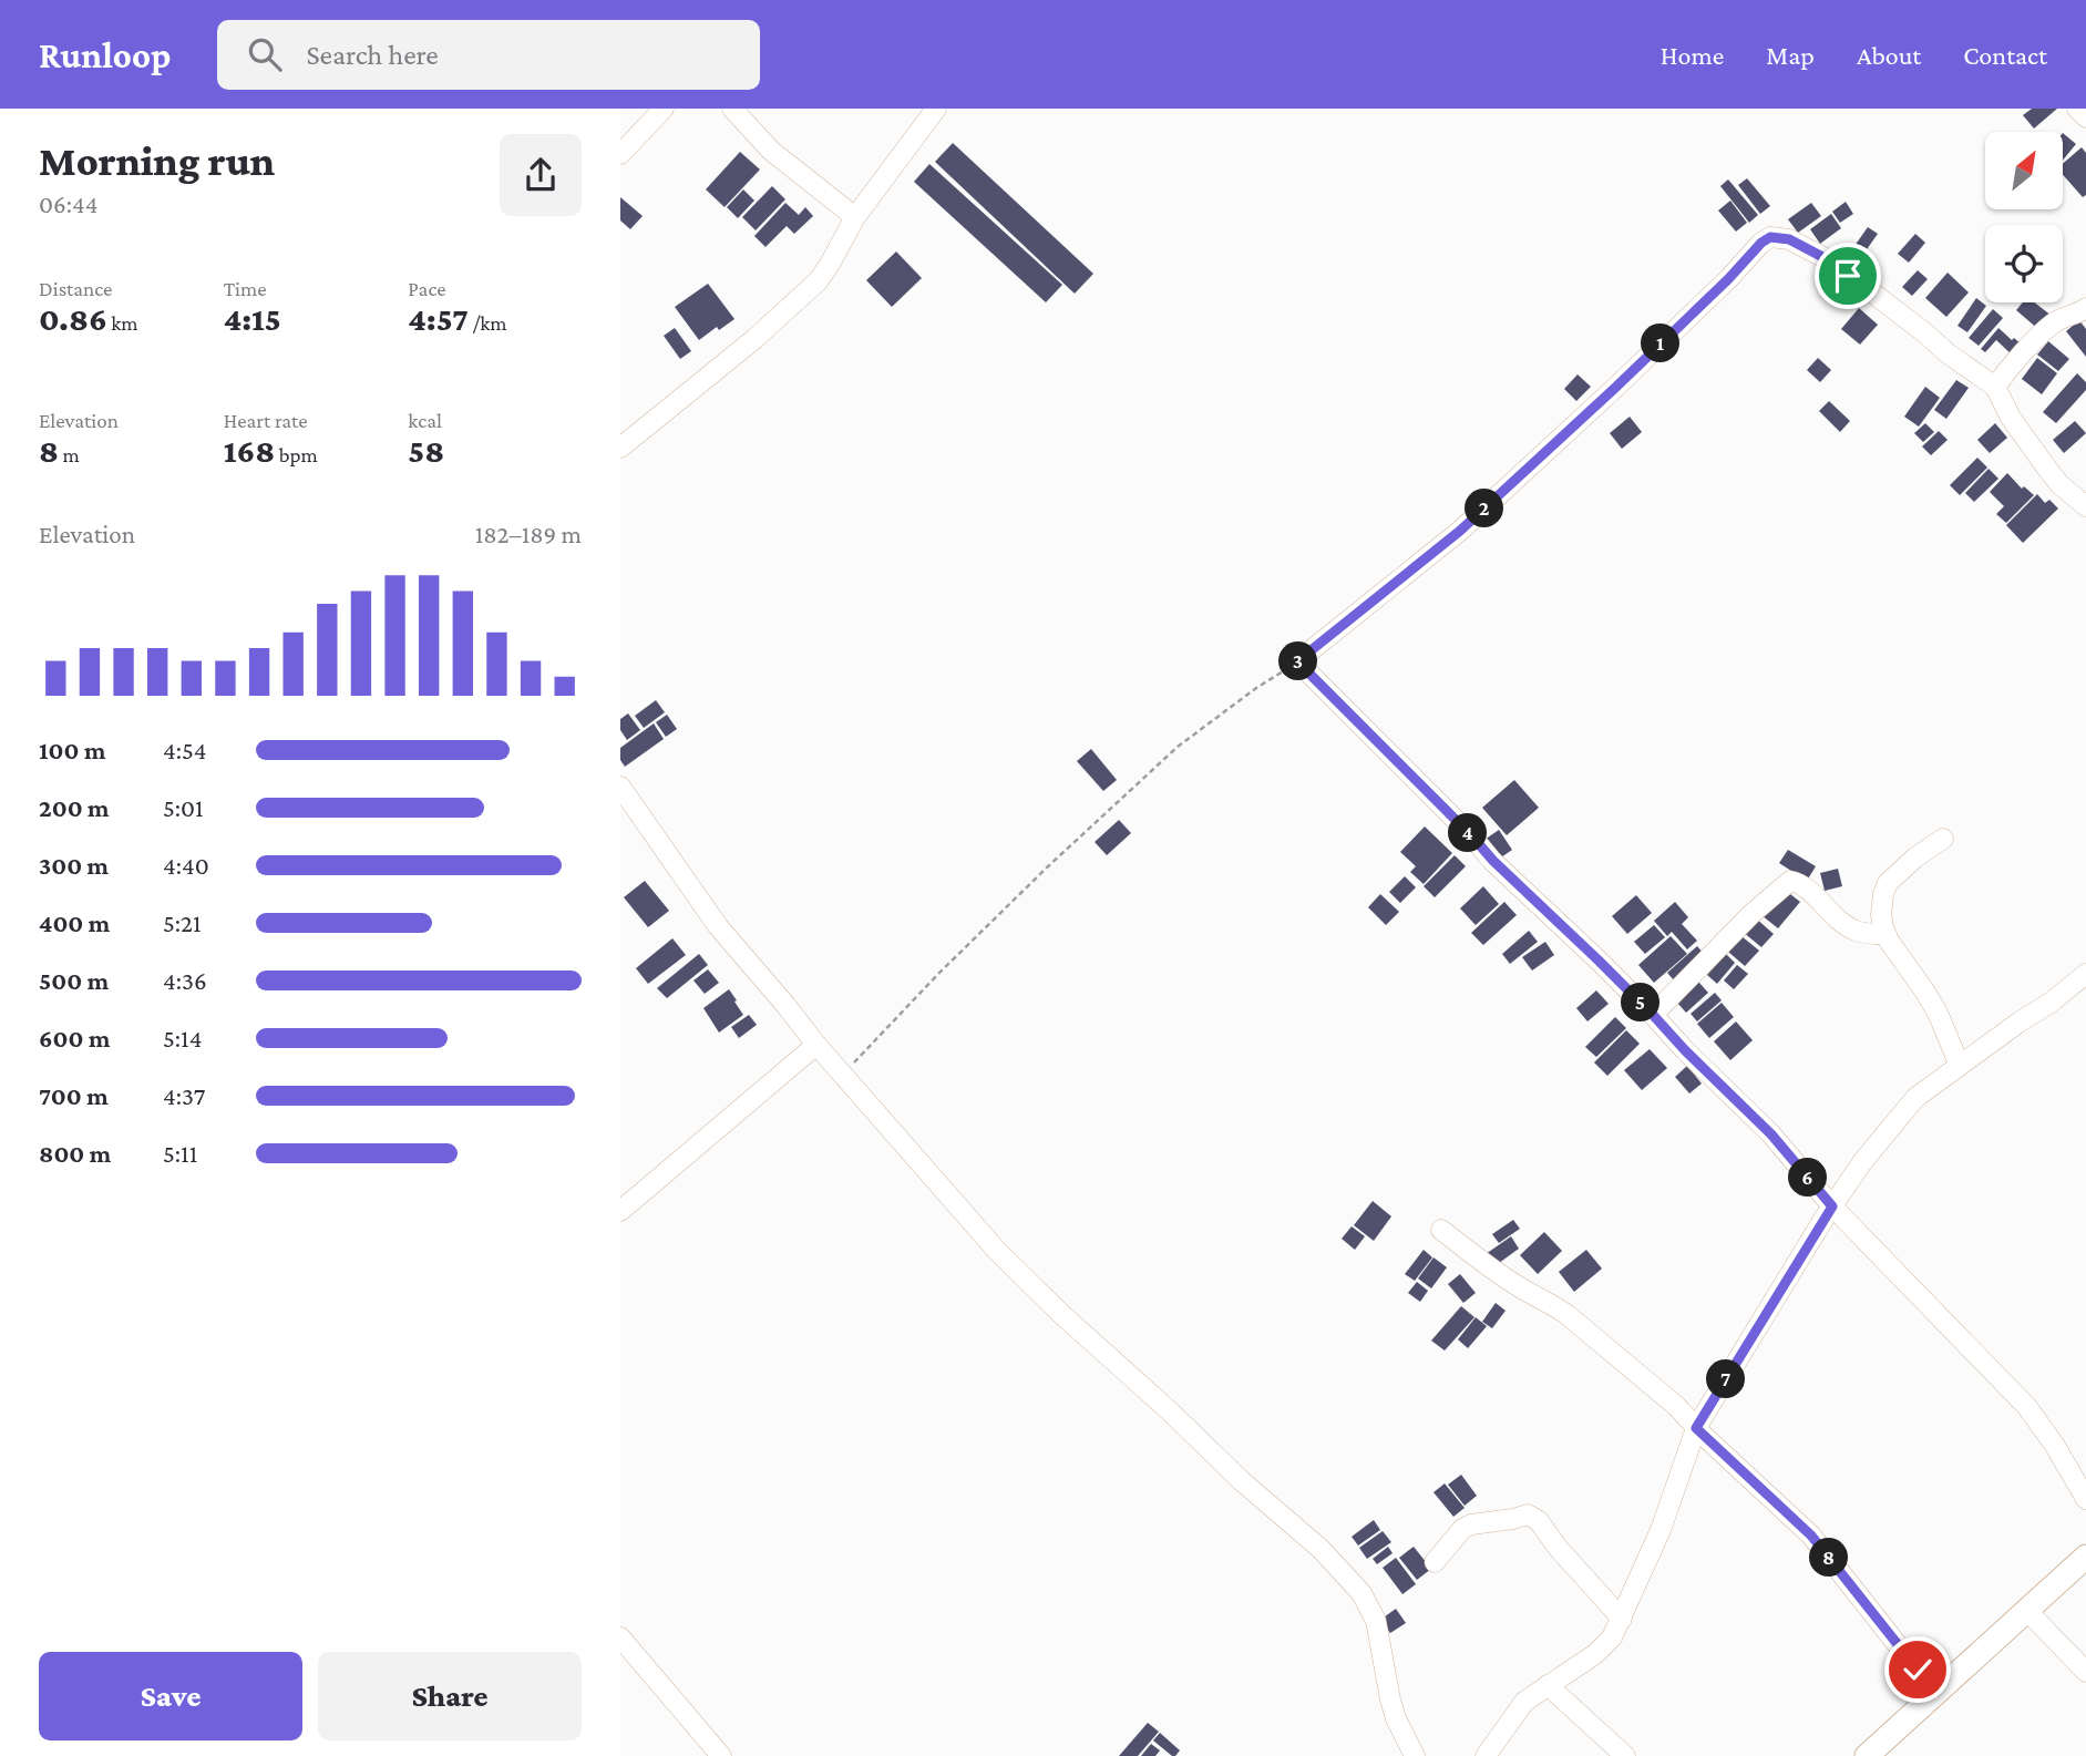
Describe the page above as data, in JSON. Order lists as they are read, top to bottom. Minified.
{"north":"top right","page":{"header":"Runloop","search":"Search here","nav":["Home","Map","About","Contact"],"heading":["Morning run","06:44"],"stats":[["Distance","0.86 km"],["Time","4:15"],["Pace","4:57 /km"],["Elevation","8 m"],["Heart rate","168 bpm"],["kcal","58"]],"pins":["1","2","3","4","5","6","7","8"],"chart":["Elevation","182–189 m"],"list":[{"name":"100 m","note":"4:54"},{"name":"200 m","note":"5:01"},{"name":"300 m","note":"4:40"},{"name":"400 m","note":"5:21"},{"name":"500 m","note":"4:36"},{"name":"600 m","note":"5:14"},{"name":"700 m","note":"4:37"},{"name":"800 m","note":"5:11"}],"buttons":["Save","Share"]}}
